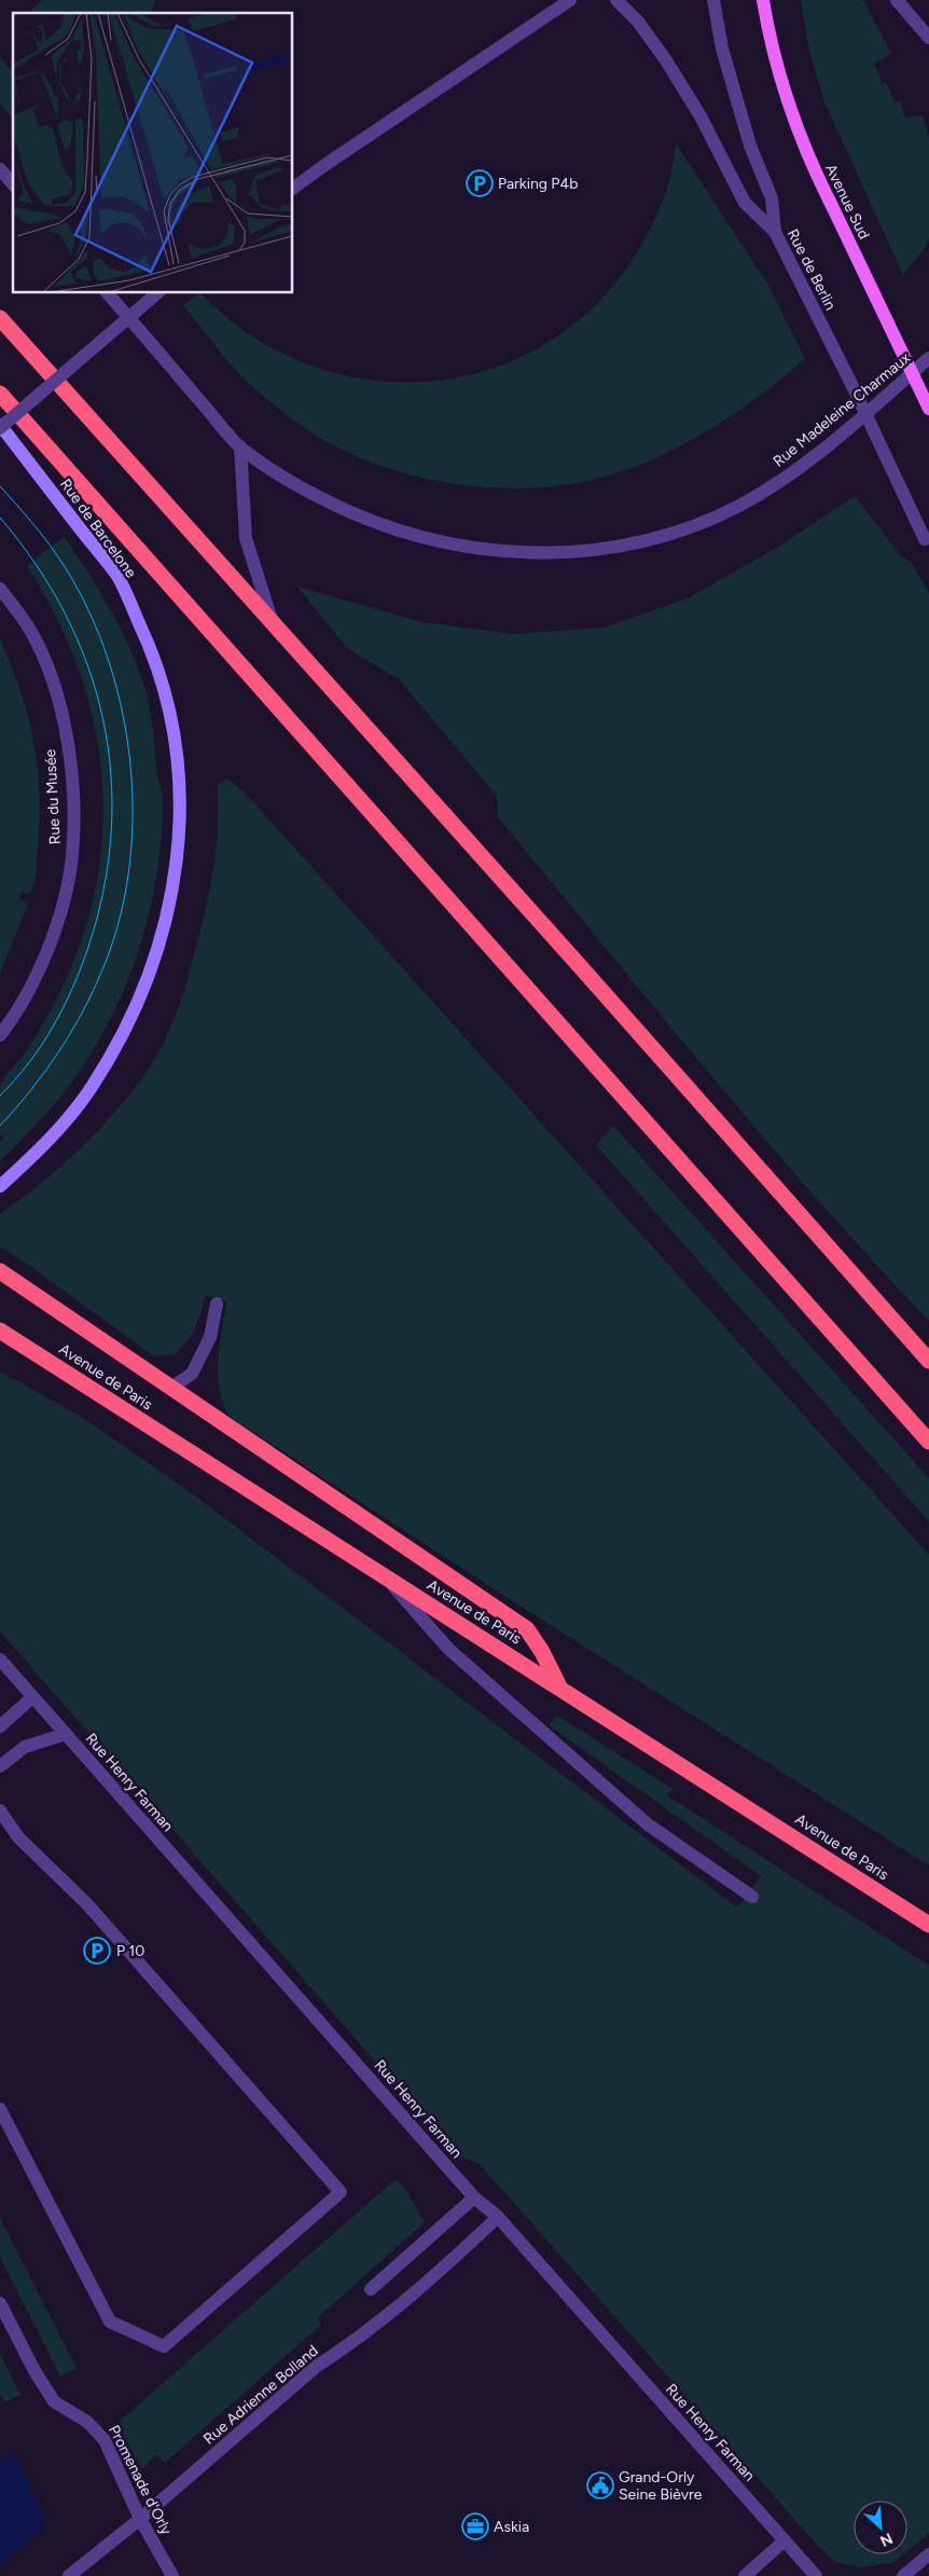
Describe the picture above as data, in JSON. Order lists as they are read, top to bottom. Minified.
{"streets":{"highway":["Avenue de Paris"],"main road":["Avenue Sud","Rue de Barcelone"],"street":["Rue de Berlin","Rue Madeleine Charmaux","Rue du Musée","Rue Henry Farman","Rue Adrienne Bolland","Promenade d'Orly"]},"crossings":[["Rue Henry Farman","Rue Adrienne Bolland"],["Rue Adrienne Bolland","Promenade d'Orly"]],"places":{"parking":["Parking P4b","P 10"],"public building":["Grand-Orly Seine Bièvre"],"office":["Askia"]},"north":"bottom right"}
